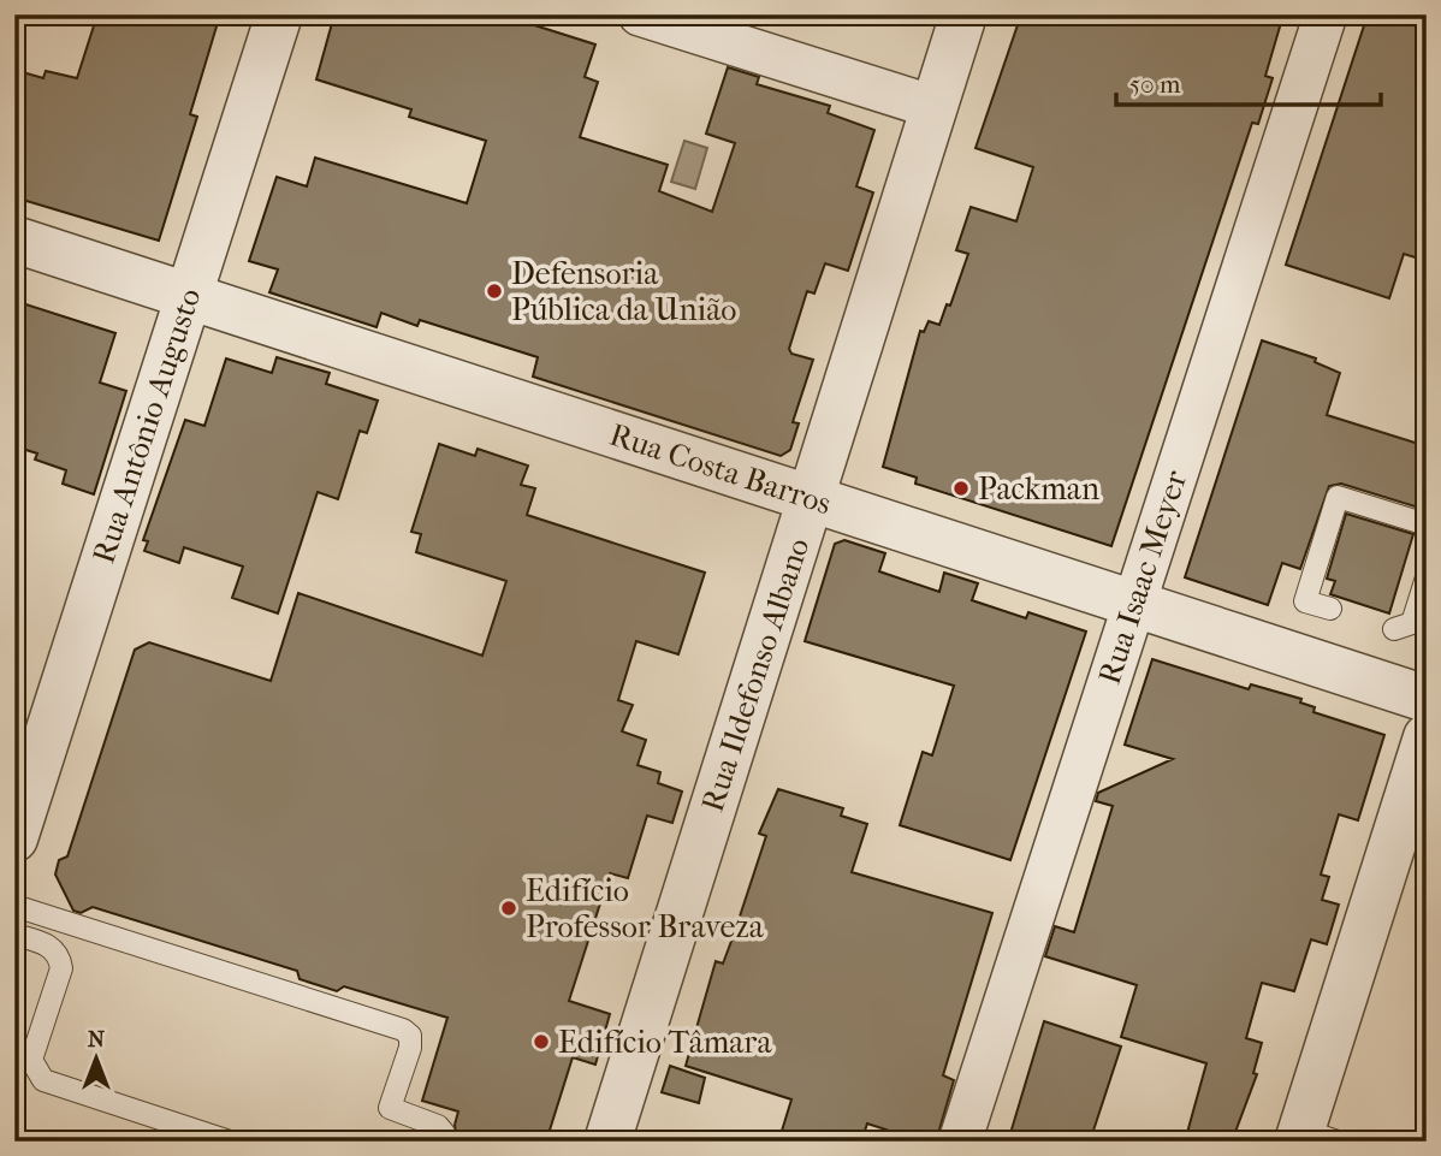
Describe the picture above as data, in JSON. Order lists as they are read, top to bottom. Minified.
{"streets":{"street":["Rua Antônio Augusto","Rua Costa Barros","Rua Isaac Meyer","Rua Ildefonso Albano"]},"crossings":[["Rua Antônio Augusto","Rua Costa Barros"],["Rua Costa Barros","Rua Isaac Meyer"],["Rua Costa Barros","Rua Ildefonso Albano"]],"places":["Defensoria Pública da União","Packman","Edifício Professor Braveza","Edifício Tâmara"],"scale_bar":"50 m","north":"top"}
